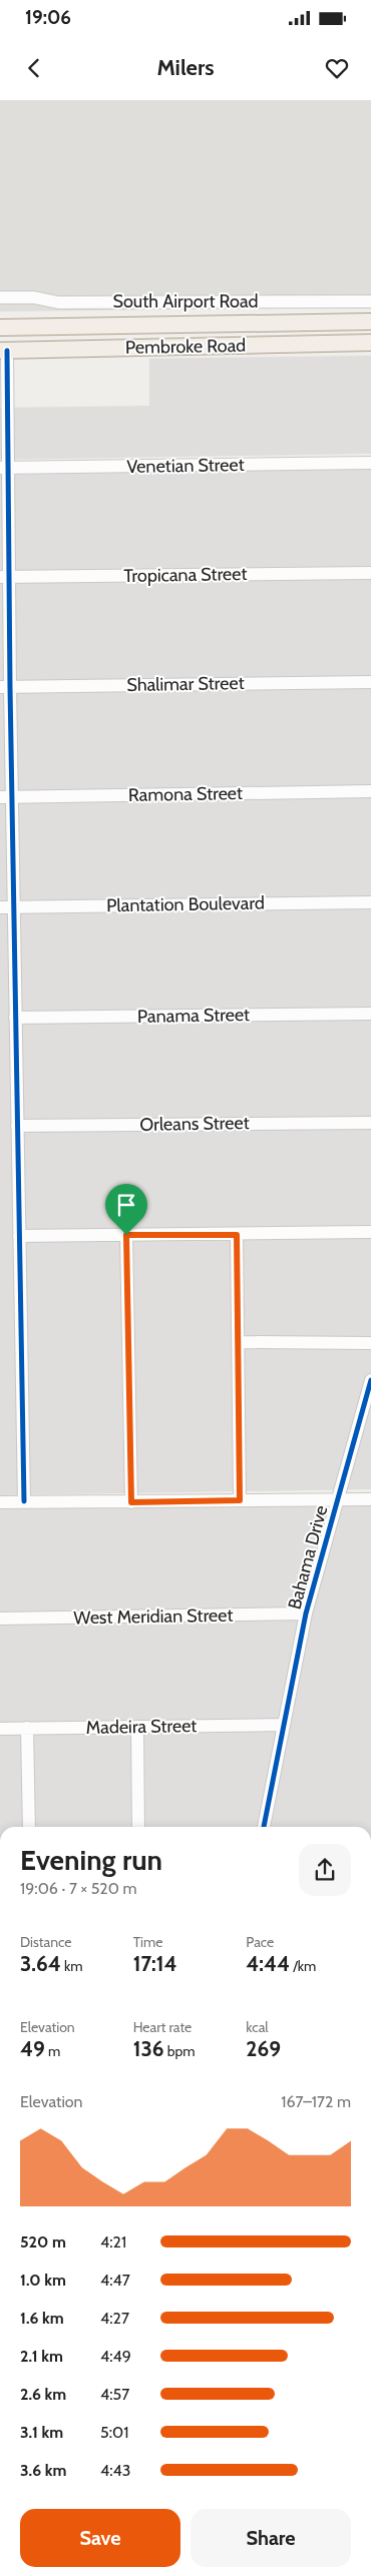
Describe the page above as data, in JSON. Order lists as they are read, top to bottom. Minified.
{"streets":{"main road":["Pembroke Road"],"street":["South Airport Road","Venetian Street","Tropicana Street","Shalimar Street","Ramona Street","Plantation Boulevard","Panama Street","Orleans Street","Bahama Drive","West Meridian Street","Madeira Street"]},"crossings":[["Bahama Drive","West Meridian Street"],["Bahama Drive","Madeira Street"]],"page":{"status":"19:06","header":"Milers","heading":["Evening run","19:06 · 7 × 520 m"],"stats":[["Distance","3.64 km"],["Time","17:14"],["Pace","4:44 /km"],["Elevation","49 m"],["Heart rate","136 bpm"],["kcal","269"]],"chart":["Elevation","167–172 m"],"list":[{"name":"520 m","note":"4:21"},{"name":"1.0 km","note":"4:47"},{"name":"1.6 km","note":"4:27"},{"name":"2.1 km","note":"4:49"},{"name":"2.6 km","note":"4:57"},{"name":"3.1 km","note":"5:01"},{"name":"3.6 km","note":"4:43"}],"buttons":["Save","Share"]}}
